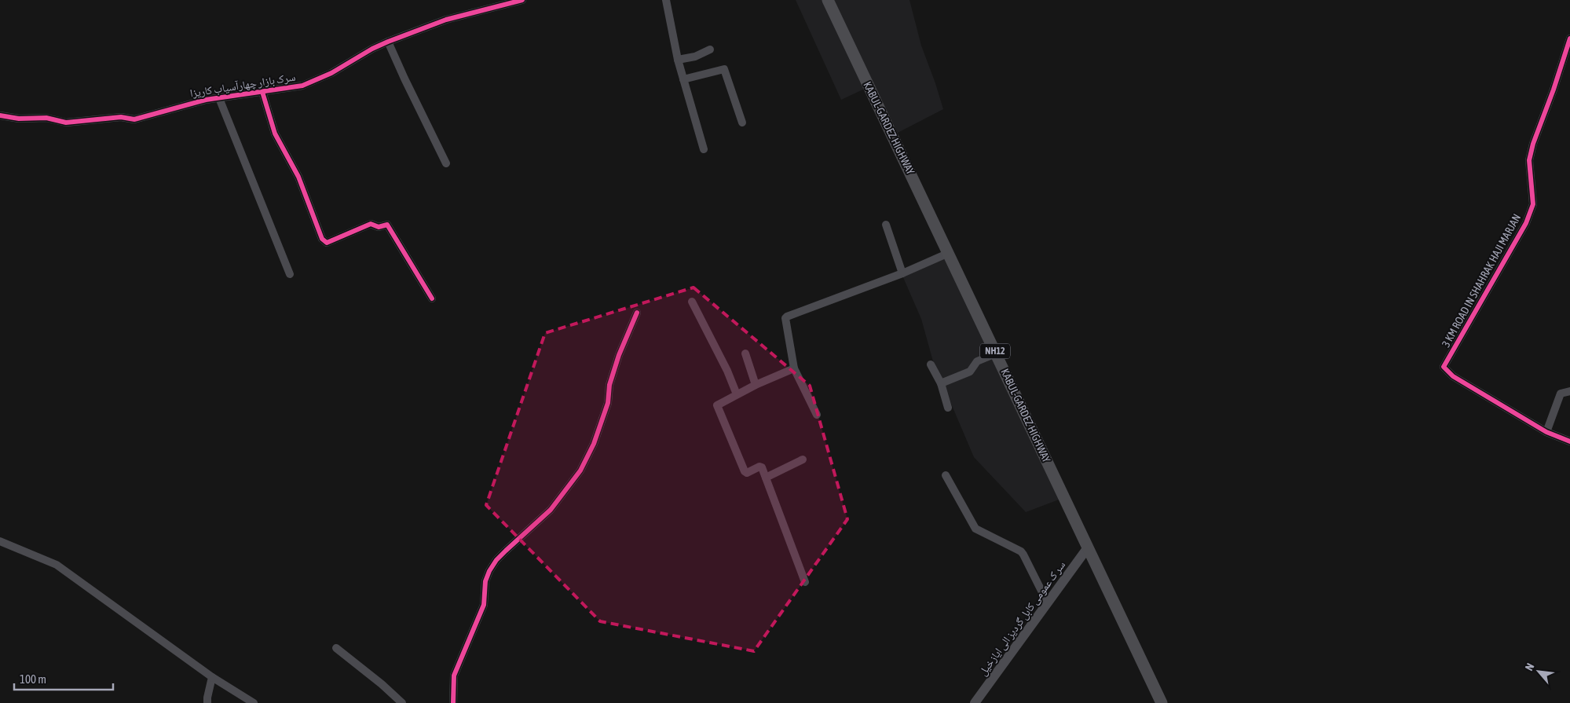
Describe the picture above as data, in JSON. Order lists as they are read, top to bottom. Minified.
{"streets":{"highway":["KABUL-GARDEZ HIGHWAY","NH12"],"main road":["سر ک عمومی کابل گردیز الی ایازخیل"],"street":["سرک بازار چهارآسیاب کاریزا","3 KM ROAD IN SHAHRAK HAJI MARJAN"]},"crossings":[["KABUL-GARDEZ HIGHWAY","سر ک عمومی کابل گردیز الی ایازخیل"]],"scale_bar":"100 m","north":"top left"}
